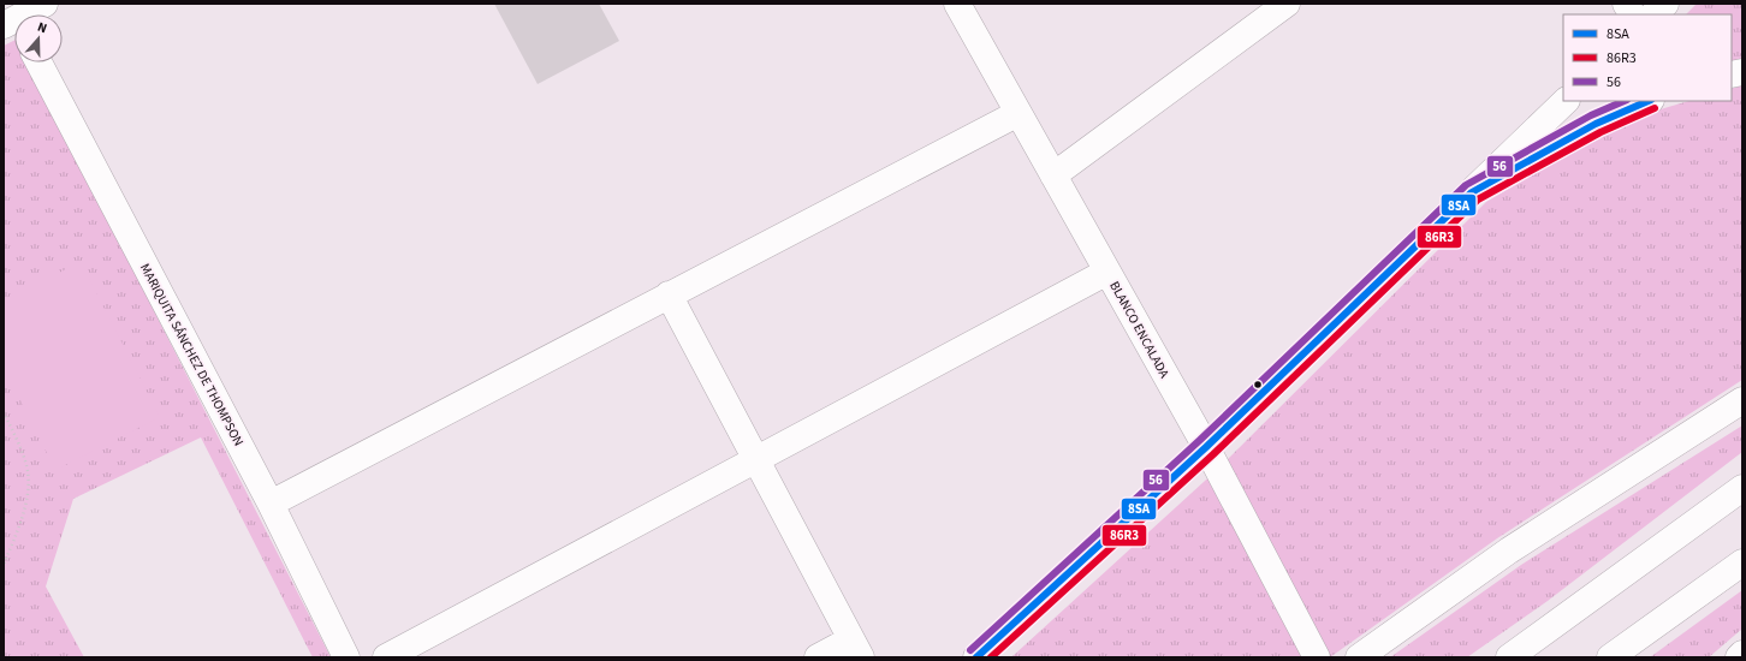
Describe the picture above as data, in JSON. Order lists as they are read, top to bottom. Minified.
{"streets":{"main road":["BLANCO ENCALADA","MARIQUITA SÁNCHEZ DE THOMPSON"]},"lines":["transit line 8SA","transit line 56","transit line 86R3"],"legend":["8SA","86R3","56"],"north":"top"}
